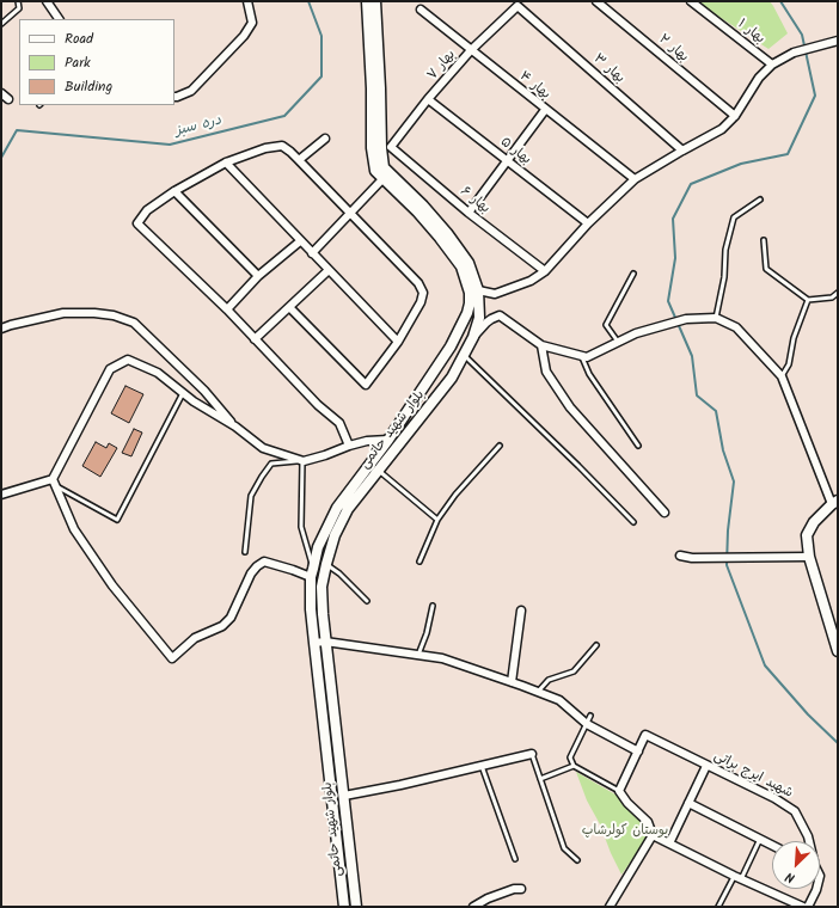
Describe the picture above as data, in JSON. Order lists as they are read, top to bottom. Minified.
{"streets":{"main road":["بلوار شهید حاتمی"],"street":["بهار ۱","بهار ۲","بهار ۷","بهار ۳","بهار ۴","بهار ۵","بهار ۶","شهید ایرج براتی"]},"crossings":[["بهار ۷","بهار ۳"],["بهار ۷","بهار ۴"],["بهار ۷","بهار ۵"],["بهار ۷","بهار ۶"]],"water":["دره سبز"],"parks":["بوستان کولرشاپ"],"legend":["Road","Park","Building"],"north":"bottom left"}
